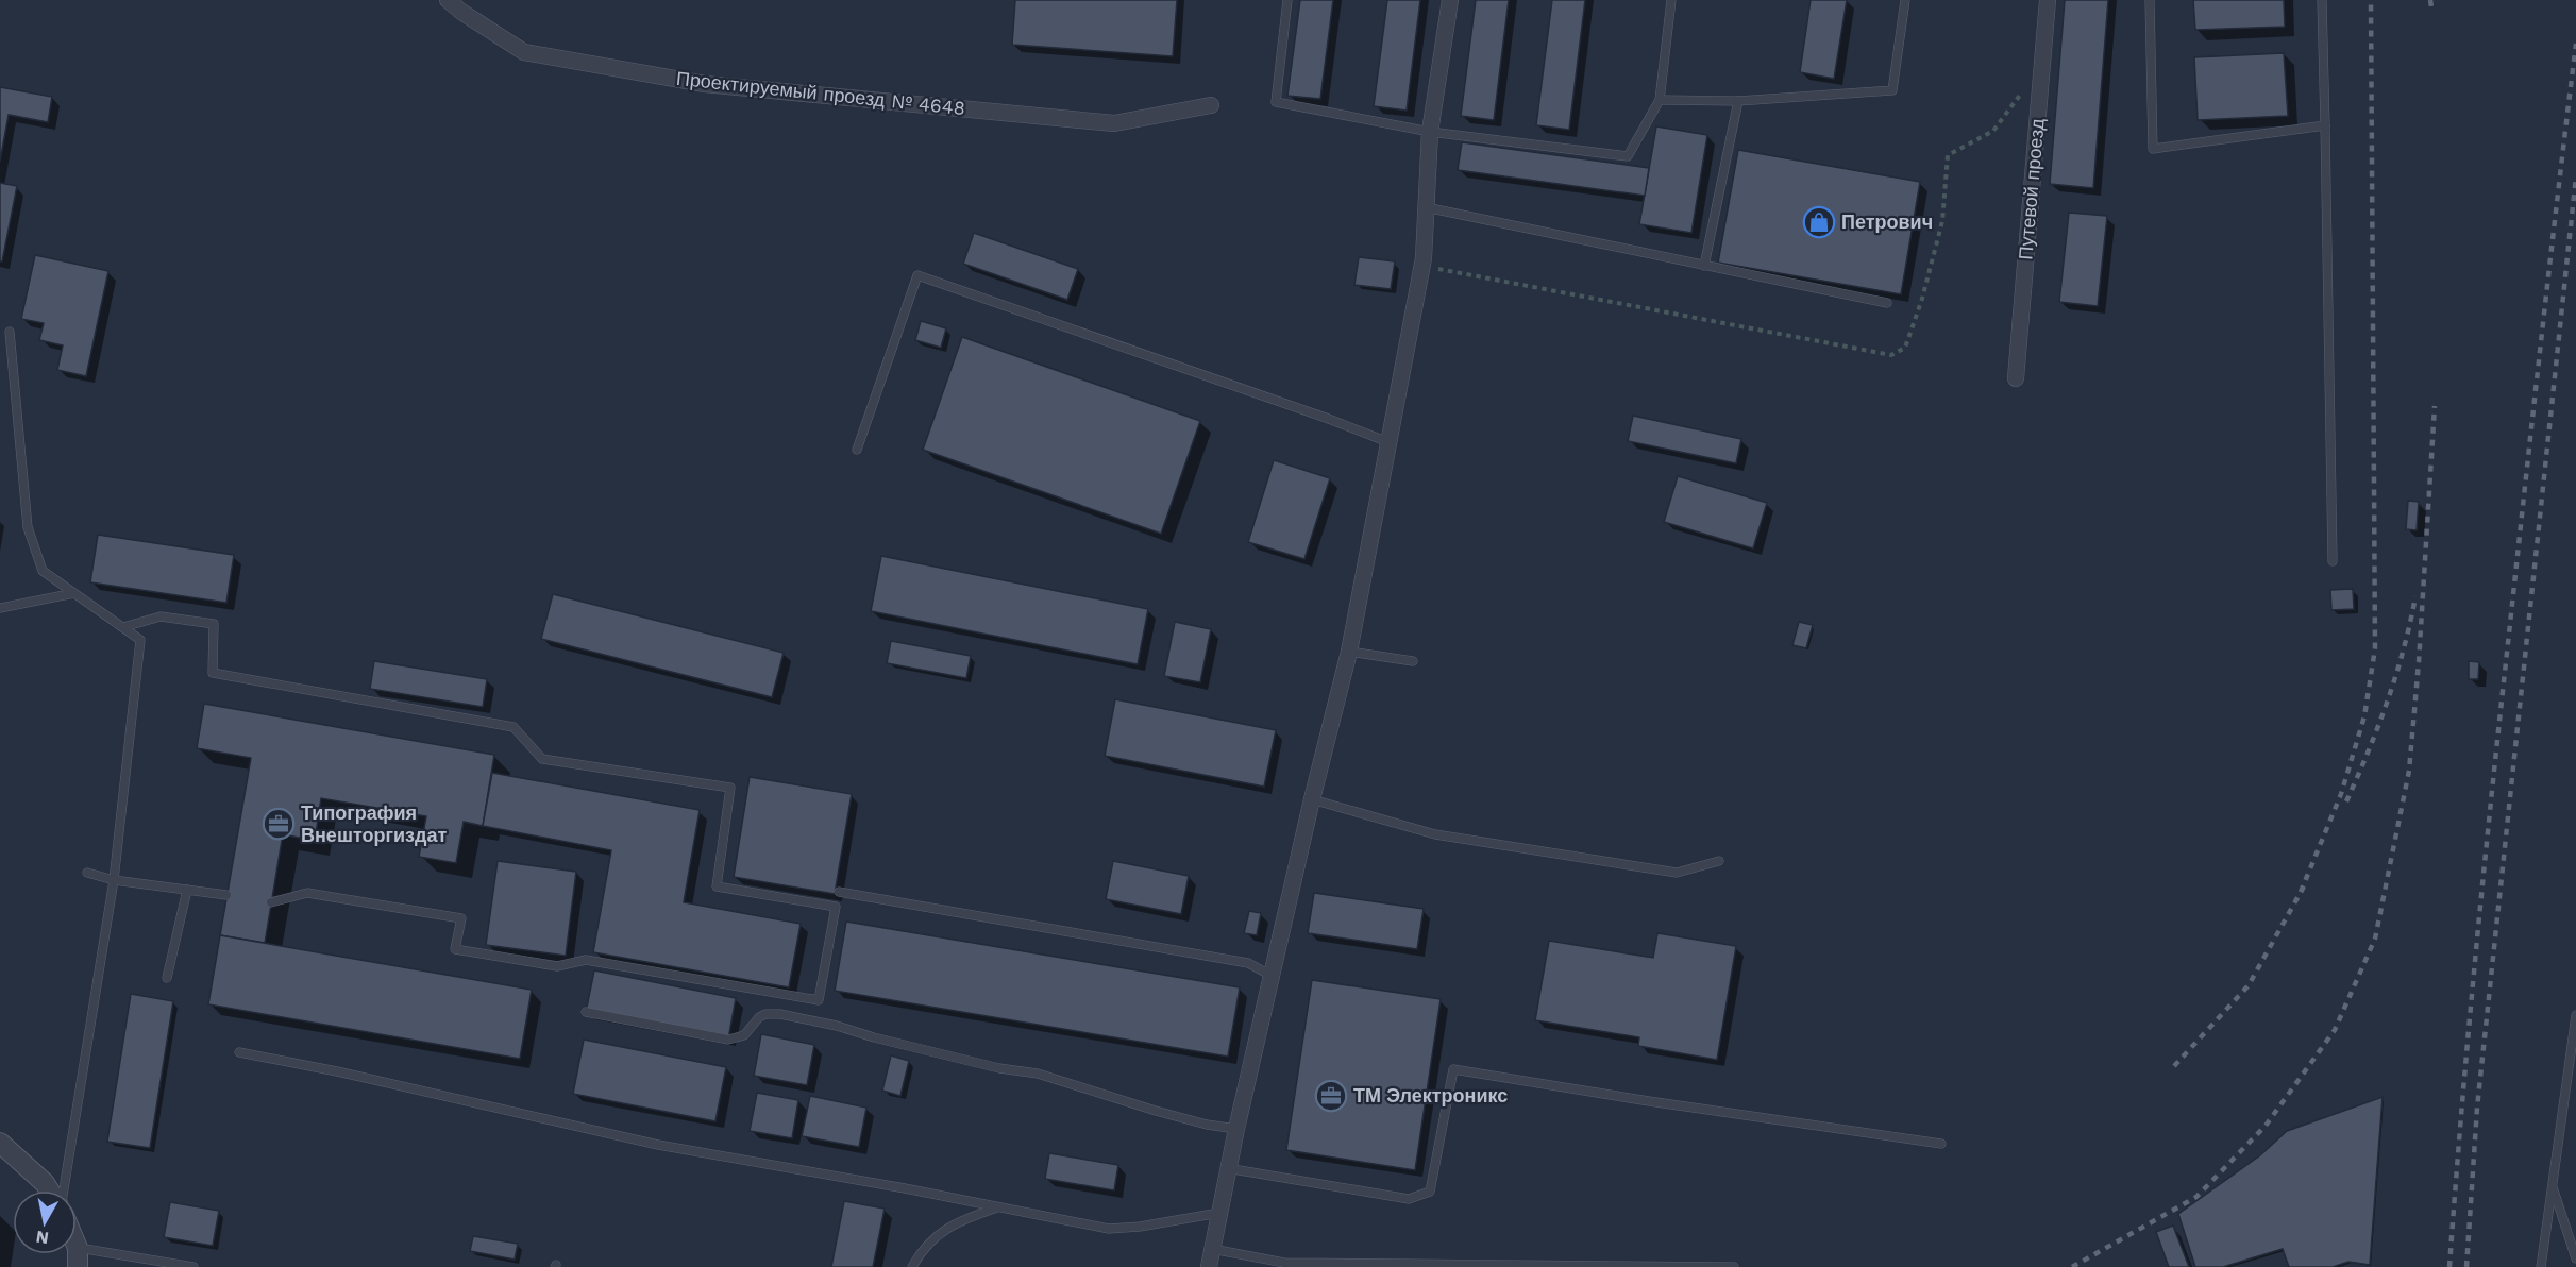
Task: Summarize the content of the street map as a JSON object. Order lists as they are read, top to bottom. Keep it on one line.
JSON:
{"streets":{"street":["Проектируемый проезд № 4648","Путевой проезд"]},"places":{"shop":["Петрович"],"office":["Типография Внешторгиздат","ТМ Электроникс"]},"north":"bottom"}
